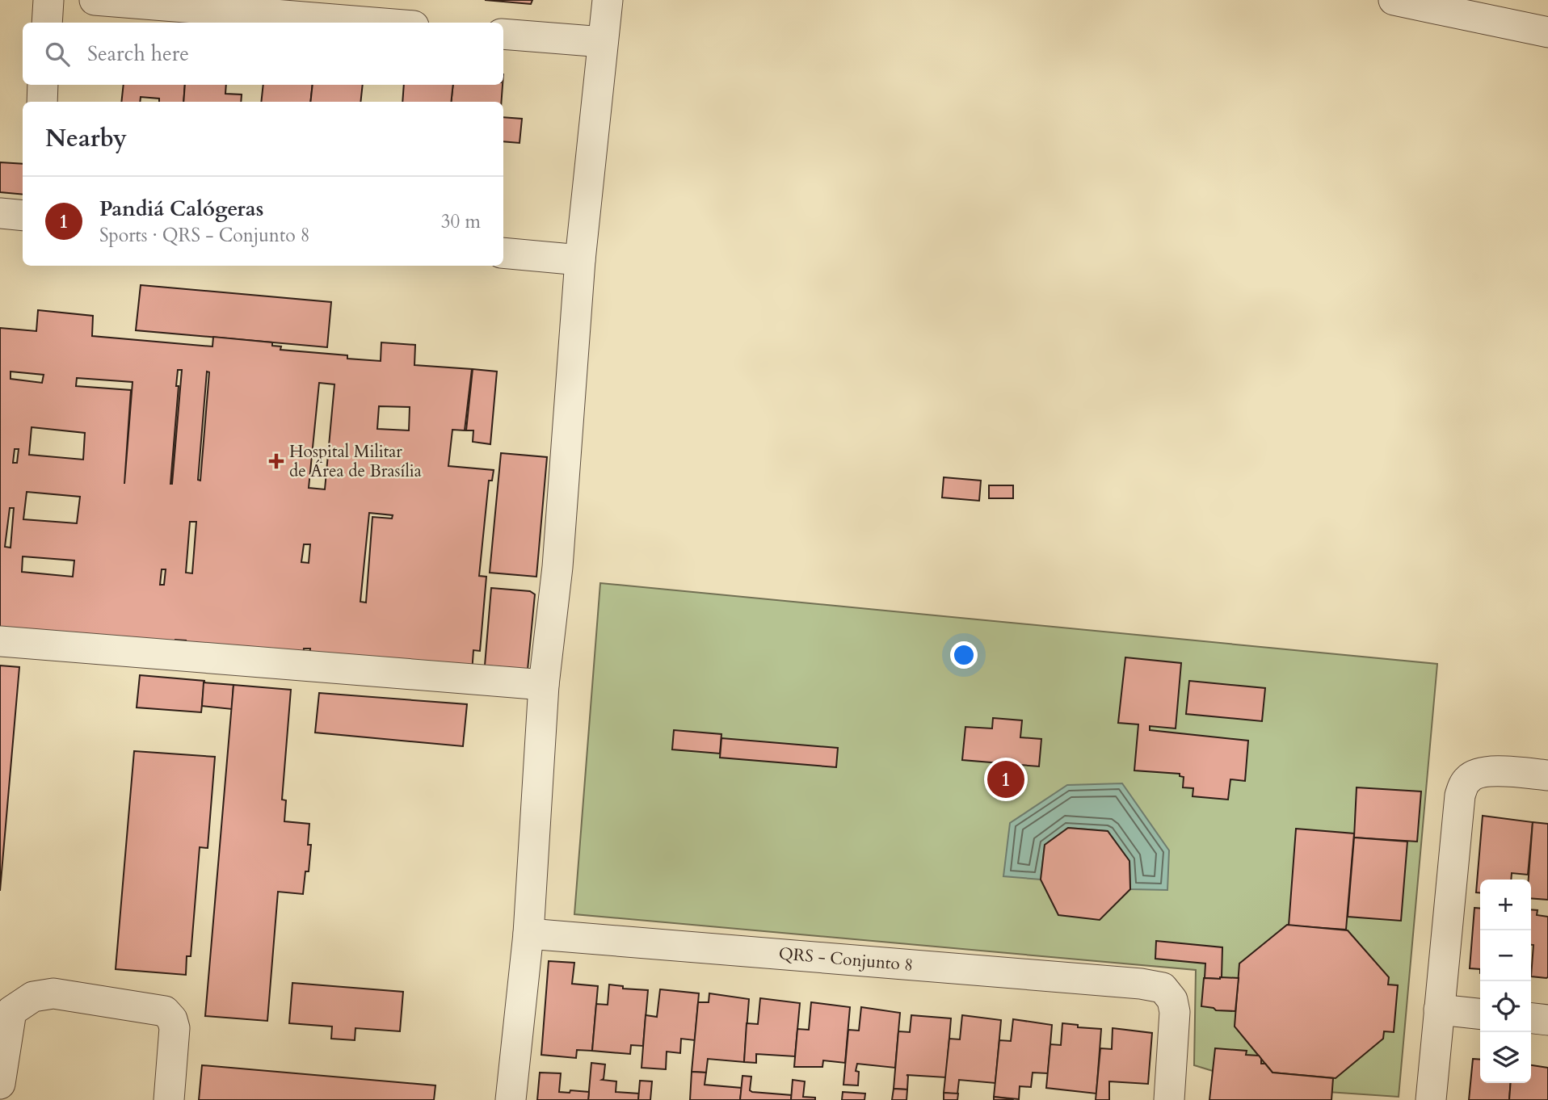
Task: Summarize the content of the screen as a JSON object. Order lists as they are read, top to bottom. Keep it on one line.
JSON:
{"streets":{"street":["QRS - Conjunto 8"]},"places":{"health":["Hospital Militar de Área de Brasília"]},"page":{"search":"Search here","heading":"Nearby","list":[{"mark":"1","name":"Pandiá Calógeras","note":"Sports · QRS - Conjunto 8","value":"30 m"}],"pins":"1","map_buttons":["+","−"]}}
